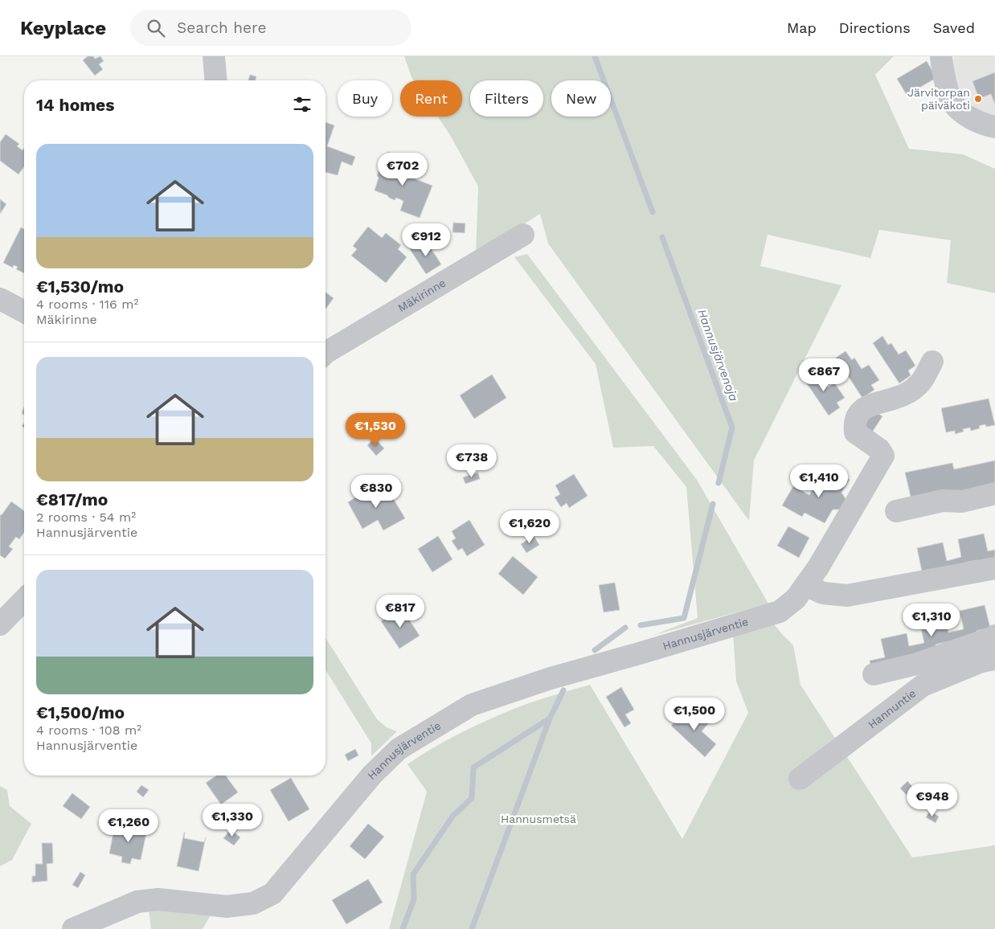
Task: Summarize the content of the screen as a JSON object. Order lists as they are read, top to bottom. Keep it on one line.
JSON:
{"streets":{"street":["Mäkirinne","Hannusjärventie","Hannuntie"]},"water":["Hannusjärvenoja"],"parks":["Hannusmetsä"],"places":["Järvitorpan päiväkoti"],"page":{"header":"Keyplace","search":"Search here","nav":["Map","Directions","Saved"],"chip":["Buy","Rent","Filters","New"],"heading":"14 homes","list":[{"name":"€1,530/mo","note":"4 rooms · 116 m² · Mäkirinne"},{"name":"€817/mo","note":"2 rooms · 54 m² · Hannusjärventie"},{"name":"€1,500/mo","note":"4 rooms · 108 m² · Hannusjärventie"}],"price":["€702","€912","€867","€1,530","€738","€1,410","€830","€1,620","€817","€1,310","€1,500","€948","€1,330","€1,260"]}}
